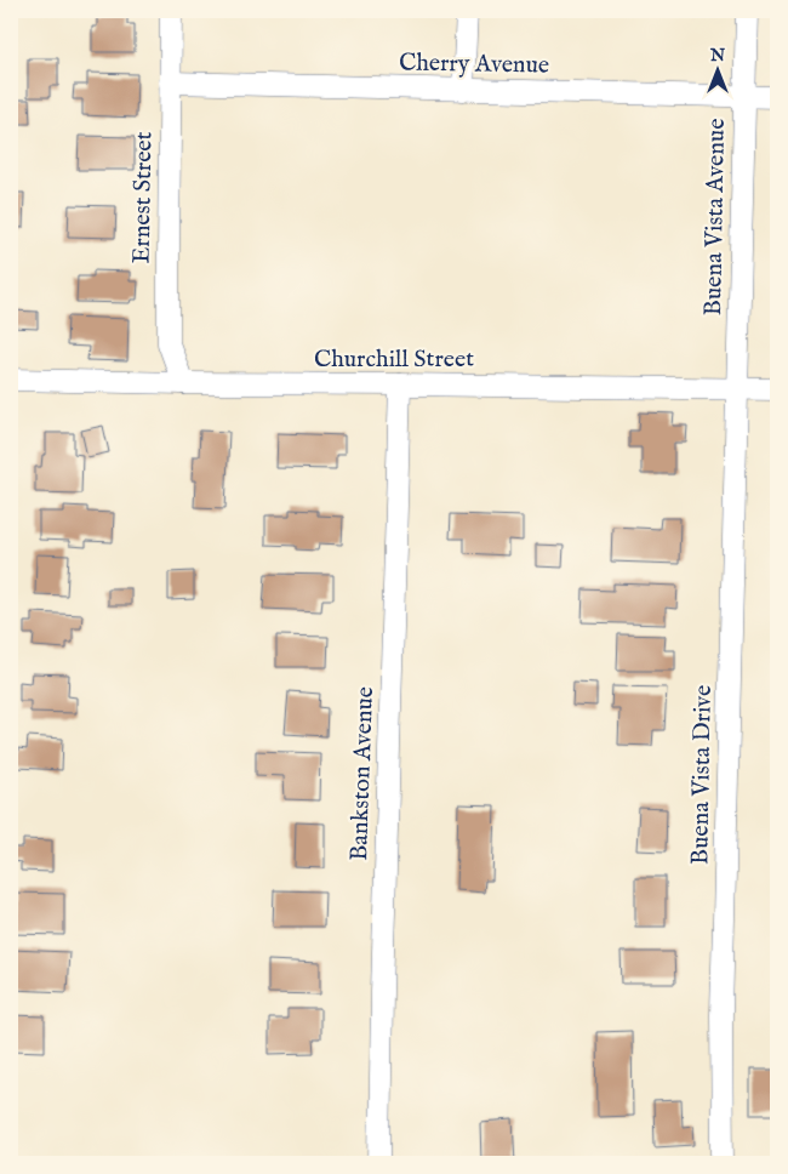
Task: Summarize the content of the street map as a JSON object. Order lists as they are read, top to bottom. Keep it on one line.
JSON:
{"streets":{"street":["Cherry Avenue","Ernest Street","Buena Vista Avenue","Churchill Street","Bankston Avenue","Buena Vista Drive"]},"crossings":[["Cherry Avenue","Ernest Street"],["Cherry Avenue","Buena Vista Avenue"],["Ernest Street","Churchill Street"],["Buena Vista Avenue","Churchill Street"],["Buena Vista Avenue","Buena Vista Drive"],["Churchill Street","Bankston Avenue"],["Churchill Street","Buena Vista Drive"]],"north":"top"}
